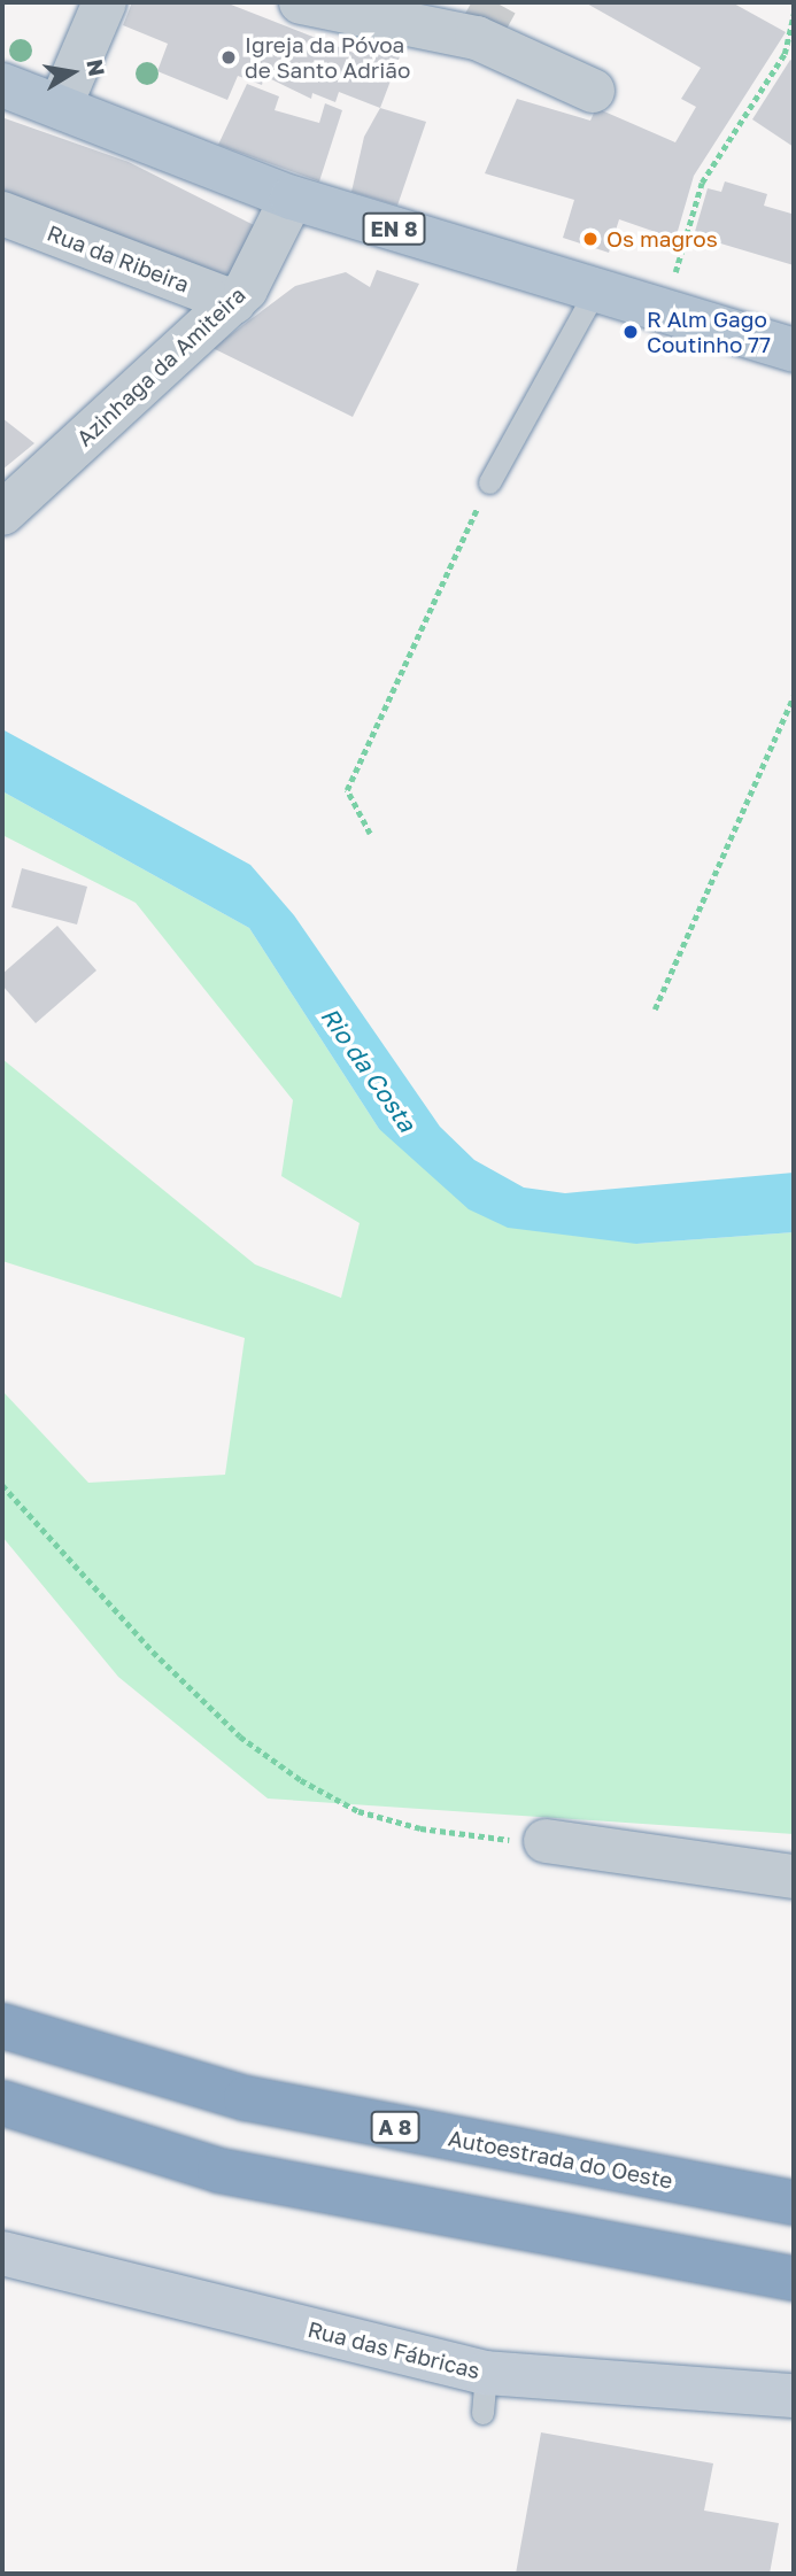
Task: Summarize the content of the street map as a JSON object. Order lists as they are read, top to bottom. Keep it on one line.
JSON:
{"streets":{"highway":["A 8","Autoestrada do Oeste"],"main road":["EN 8"],"street":["Rua da Ribeira","Azinhaga da Amiteira","Rua das Fábricas"]},"crossings":[["EN 8","Azinhaga da Amiteira"],["Rua da Ribeira","Azinhaga da Amiteira"]],"water":["Rio da Costa"],"places":["Igreja da Póvoa de Santo Adrião","Os magros","R Alm Gago Coutinho 77"],"north":"right"}
